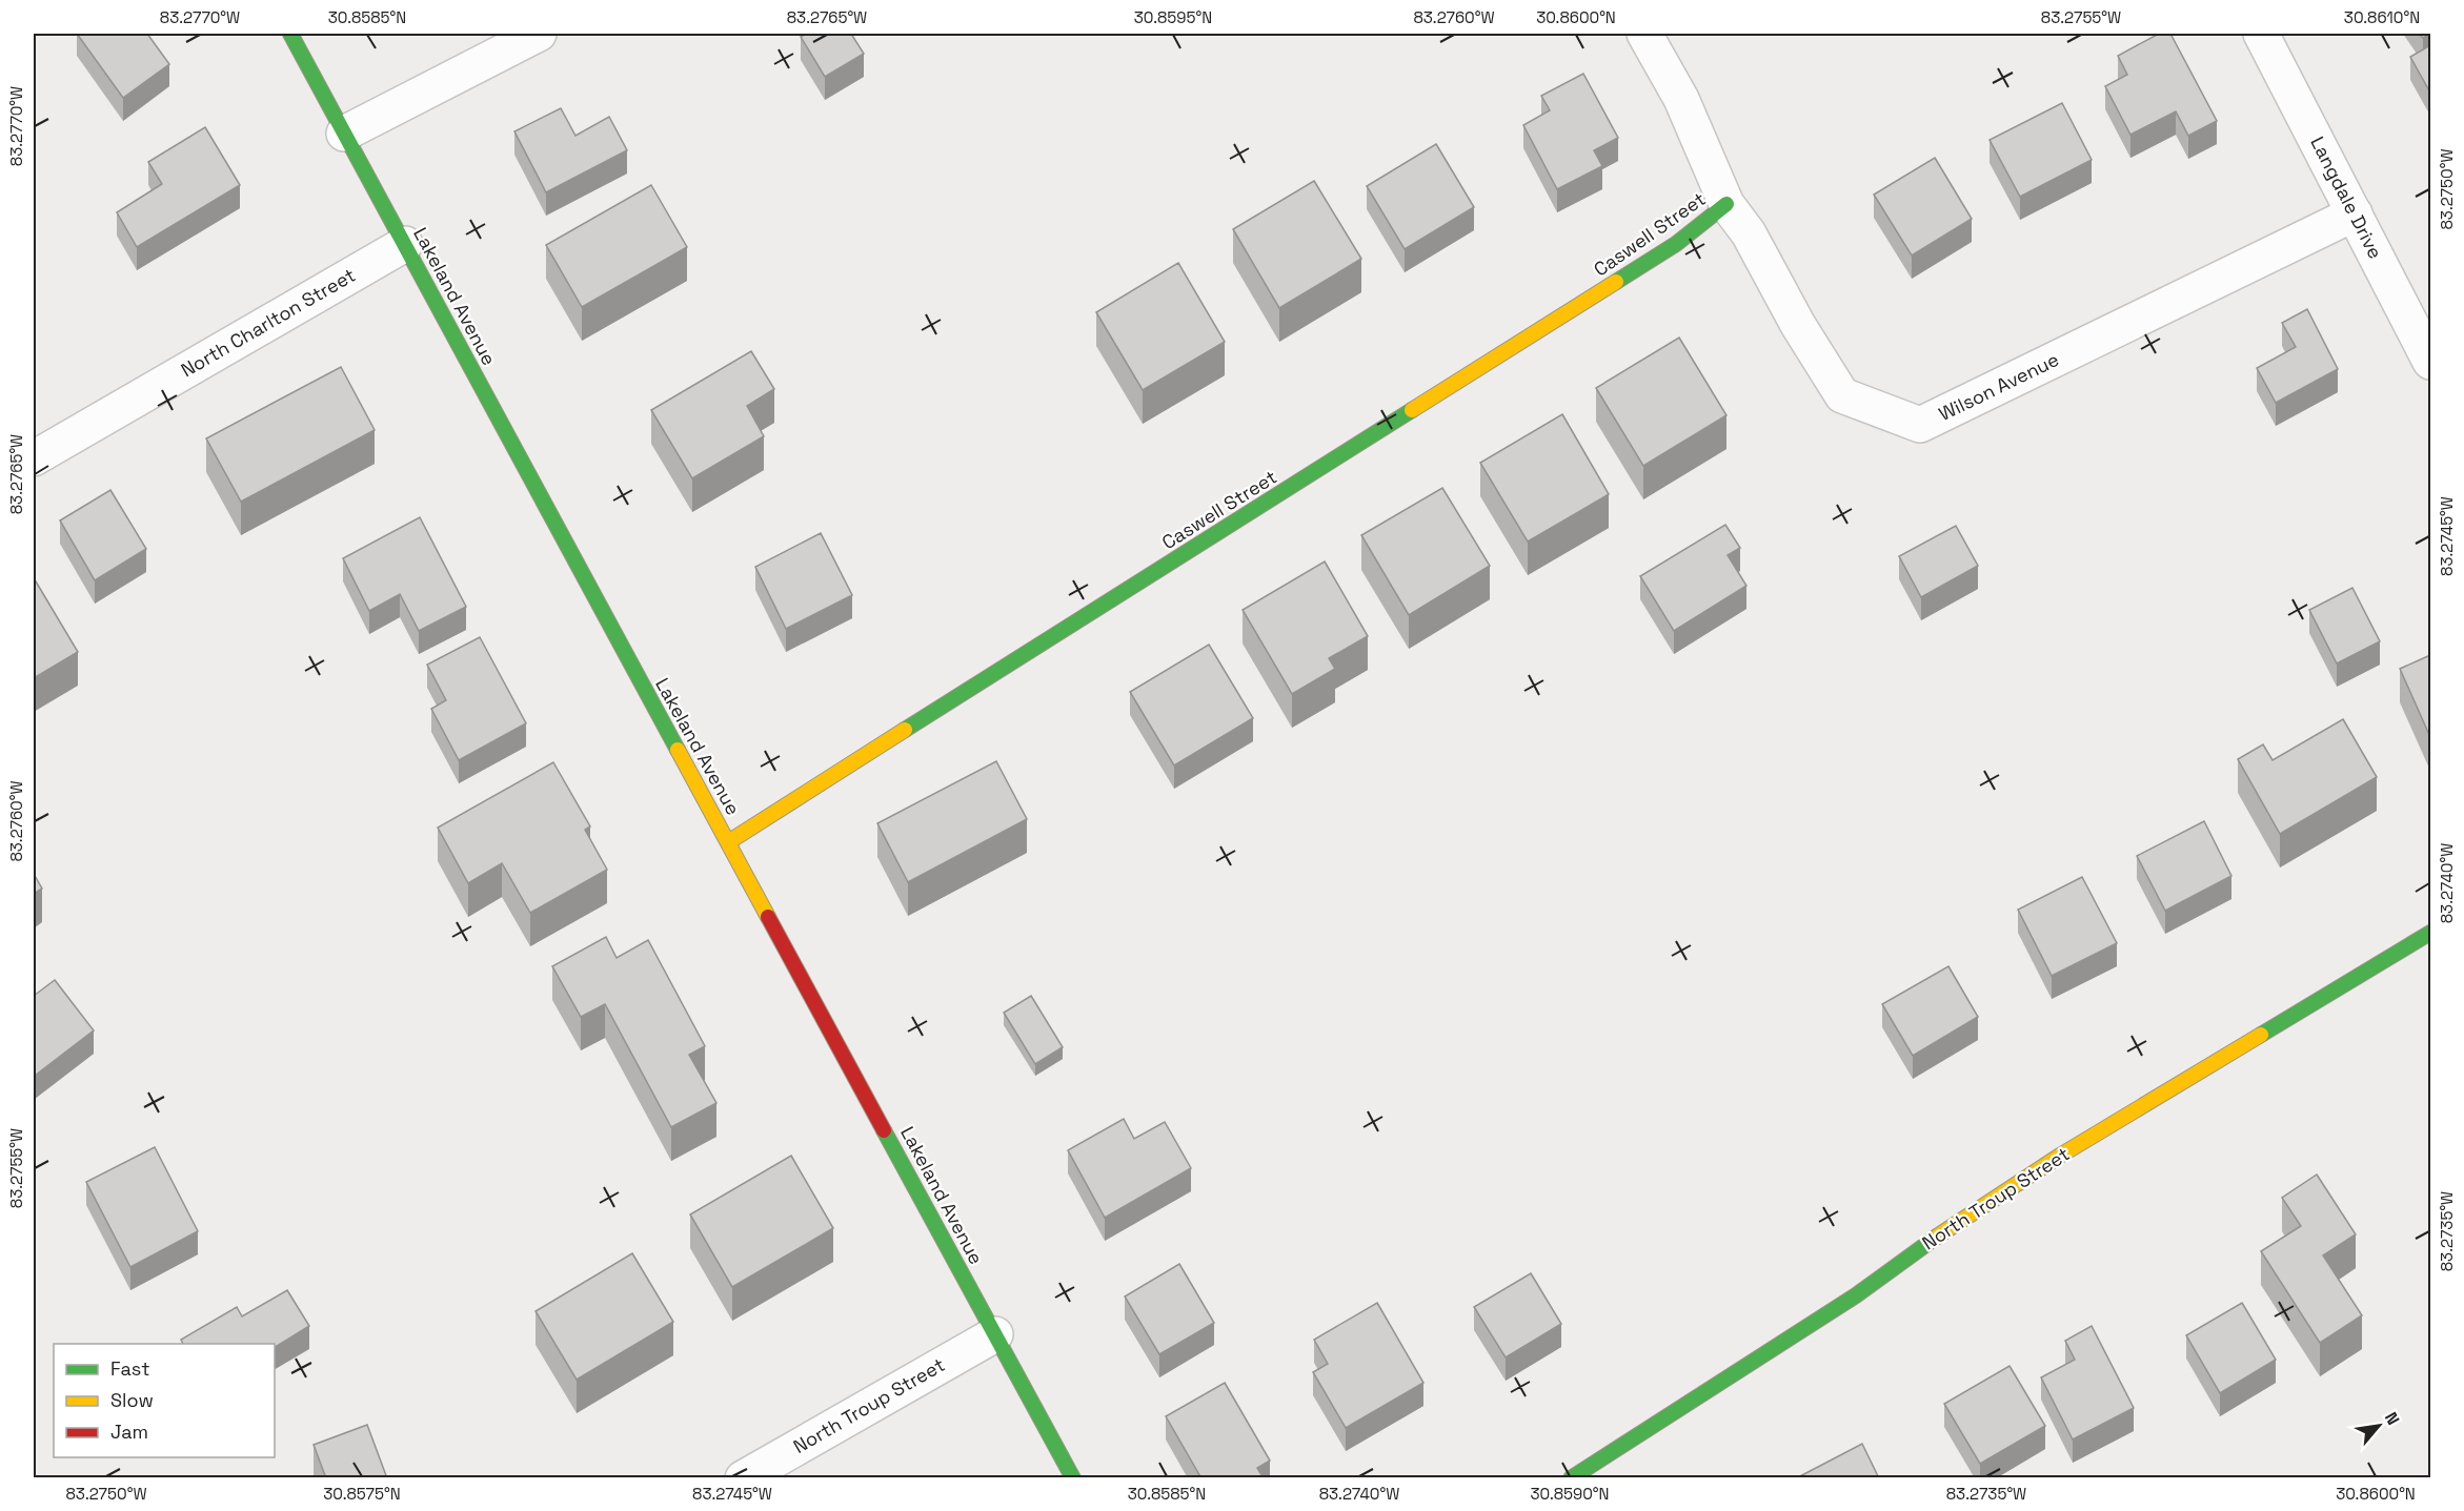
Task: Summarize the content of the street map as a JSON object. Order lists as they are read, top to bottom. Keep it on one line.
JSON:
{"streets":{"street":["Langdale Drive","Caswell Street","Lakeland Avenue","North Charlton Street","Wilson Avenue","North Troup Street"]},"crossings":[["Langdale Drive","Wilson Avenue"],["Caswell Street","Lakeland Avenue"],["Caswell Street","Wilson Avenue"],["Lakeland Avenue","North Charlton Street"],["Lakeland Avenue","North Troup Street"]],"legend":["Fast","Slow","Jam"],"north":"top right","coordinates":["83.2770°W","30.8585°N","83.2765°W","30.8595°N","83.2760°W","30.8600°N","83.2755°W","30.8610°N","83.2750°W","83.2745°W","83.2740°W","83.2735°W","30.8575°N","30.8590°N"]}
